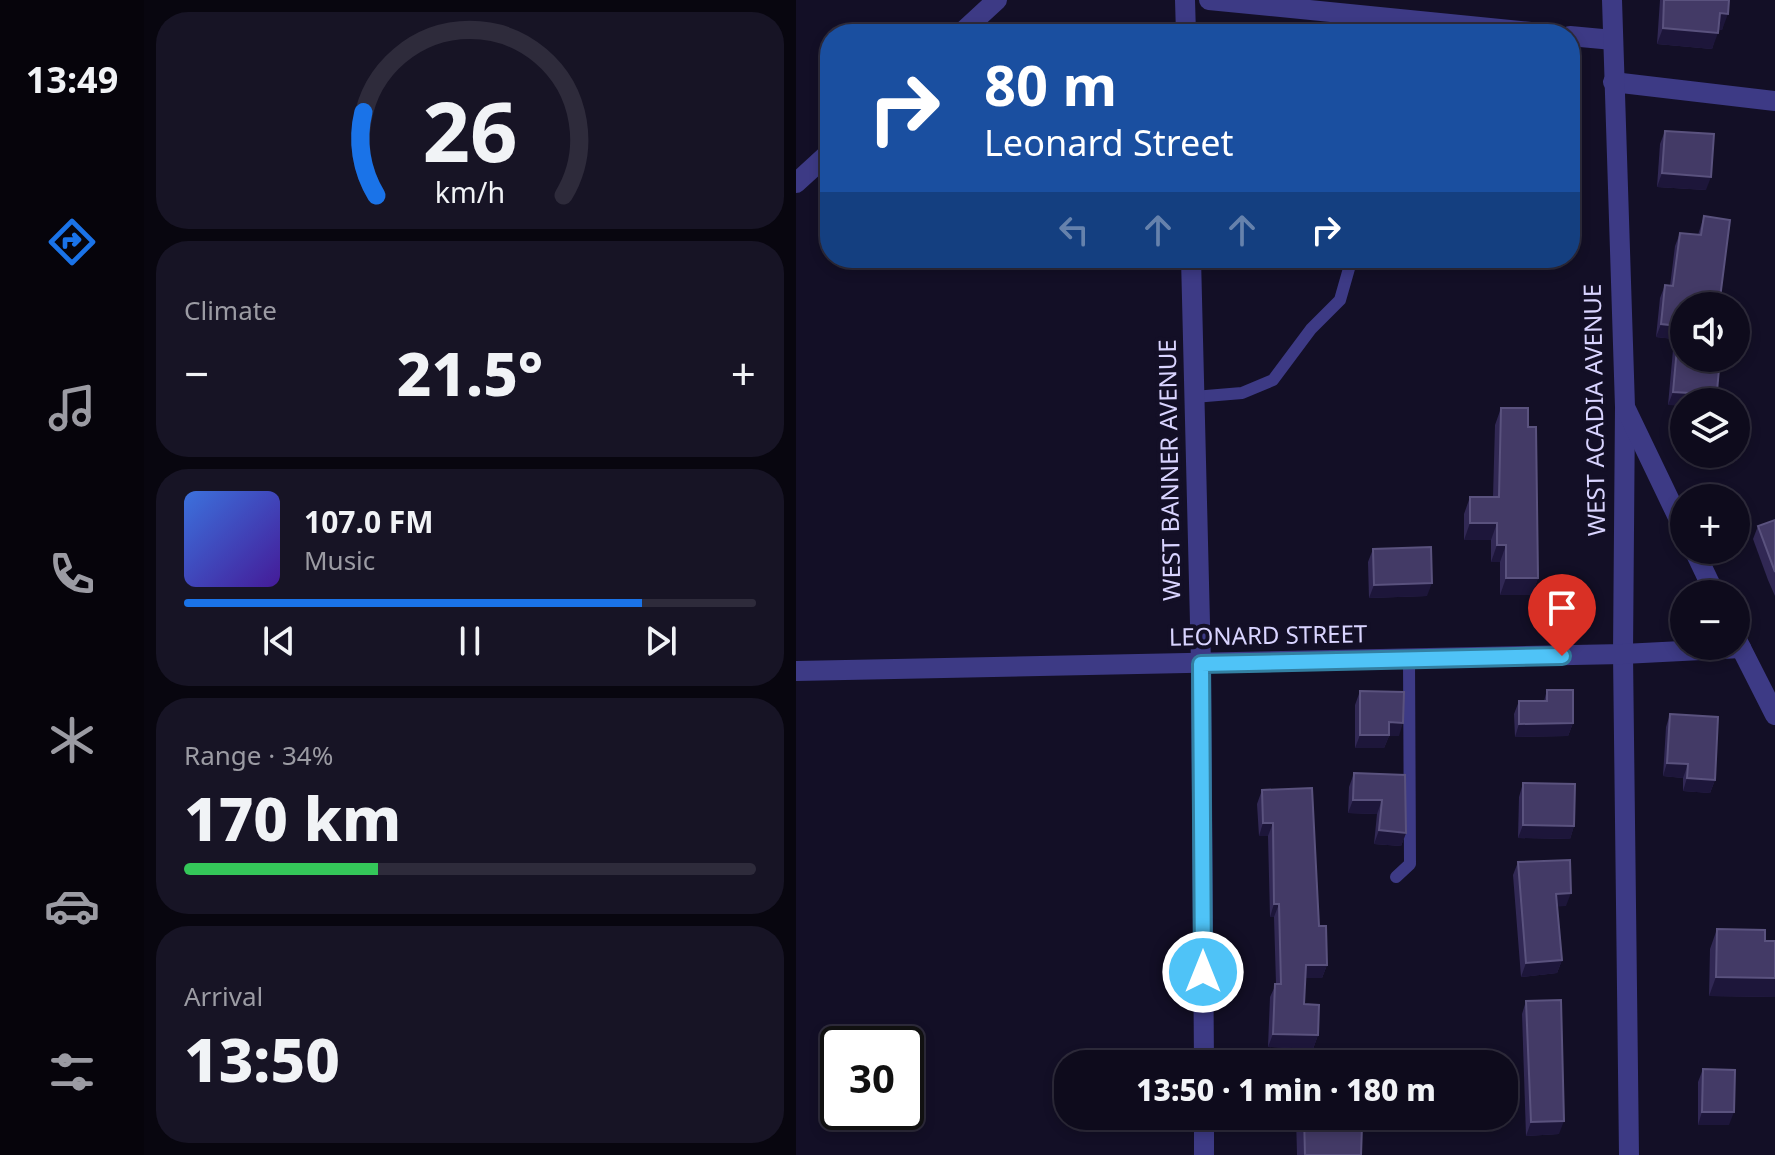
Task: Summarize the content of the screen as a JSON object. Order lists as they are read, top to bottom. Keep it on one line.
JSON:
{"streets":{"street":["WEST ACADIA AVENUE","WEST BANNER AVENUE","LEONARD STREET"]},"crossings":[["WEST ACADIA AVENUE","LEONARD STREET"],["WEST BANNER AVENUE","LEONARD STREET"]],"page":{"tabs":"13:49","turn":["80 m","Leonard Street"],"tile":["Climate",["Range · 34%","170 km"],["Arrival","13:50"]],"map_buttons":["+","−"],"heat":["−","21.5°","+"],"song":["107.0 FM","Music"],"limit":"30","trip":"13:50 · 1 min · 180 m","gauge":["26","km/h"]}}
